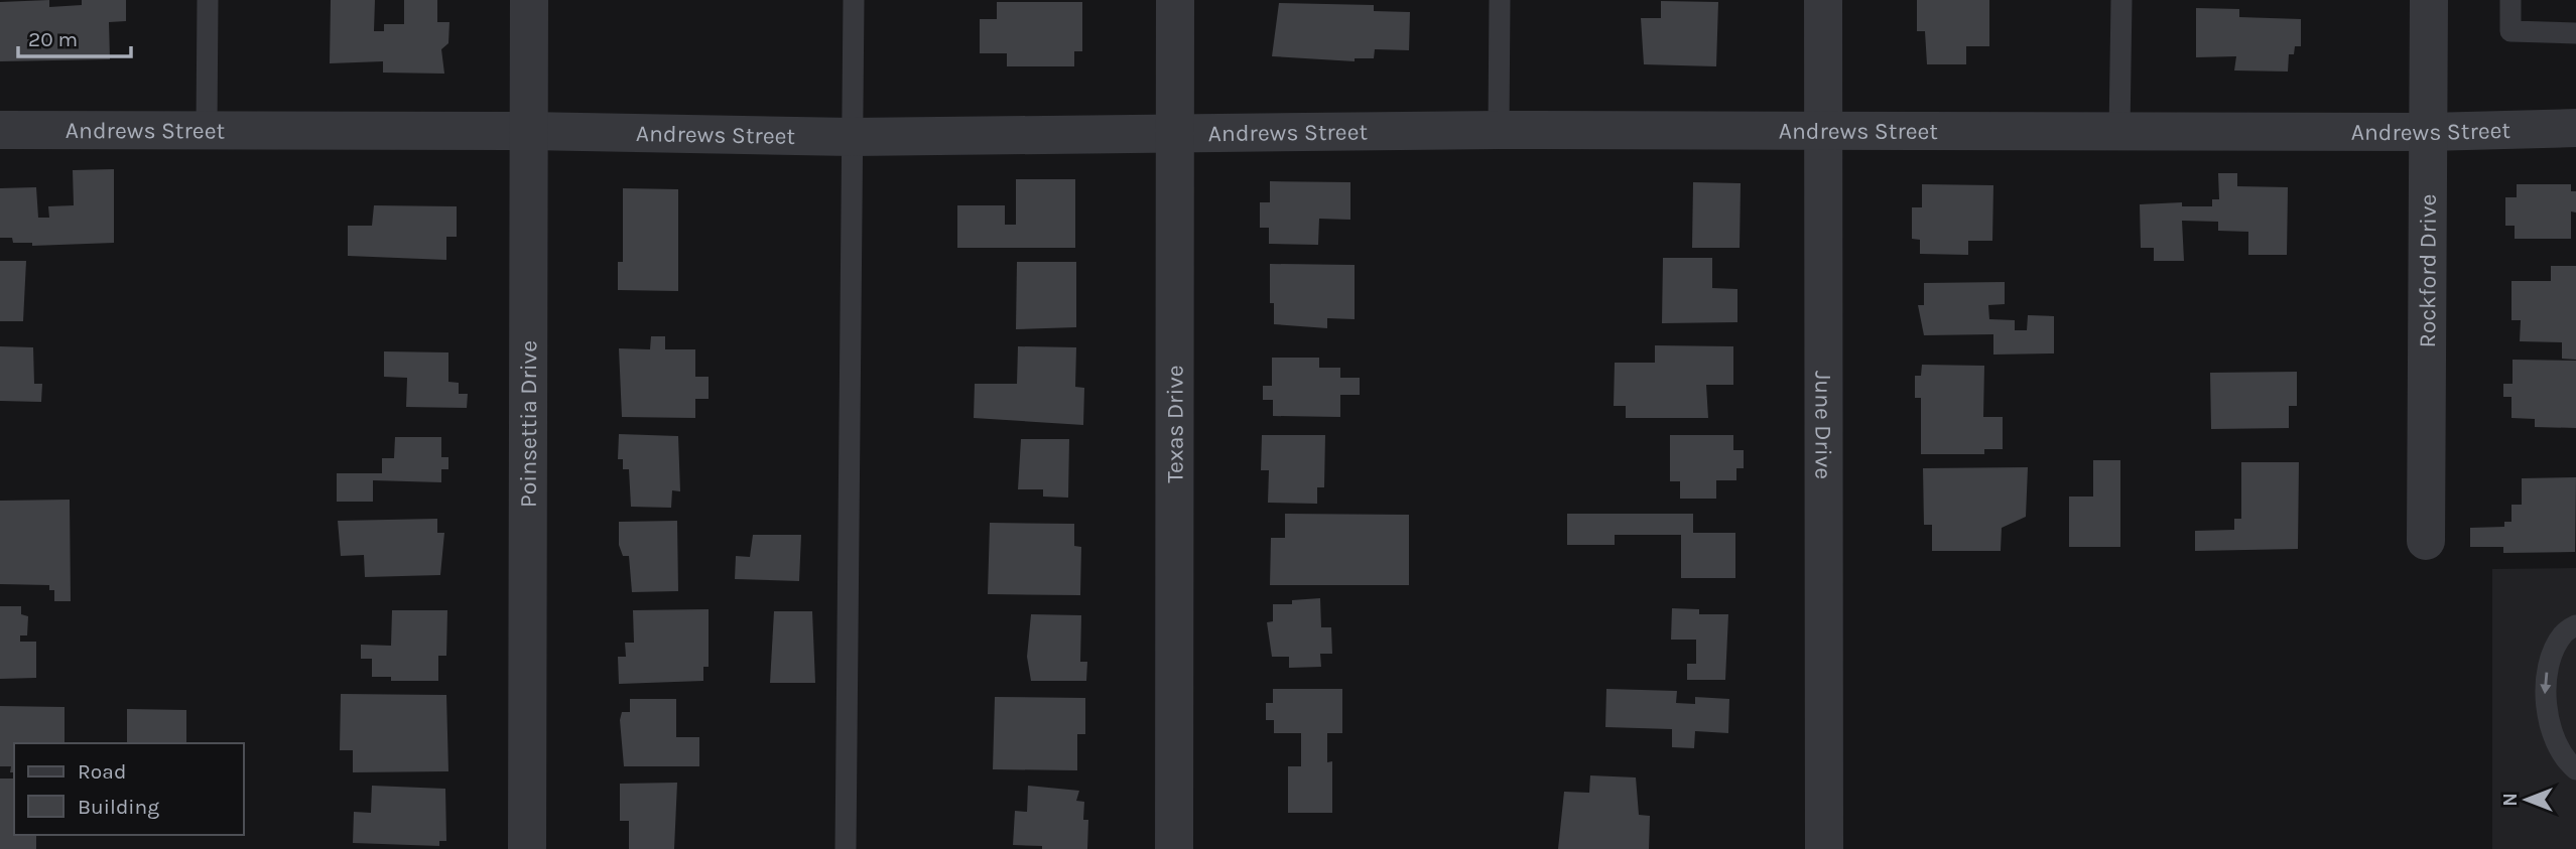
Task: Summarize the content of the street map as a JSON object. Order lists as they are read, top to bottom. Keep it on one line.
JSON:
{"streets":{"street":["Andrews Street","Rockford Drive","Poinsettia Drive","Texas Drive","June Drive"]},"crossings":[["Andrews Street","Rockford Drive"],["Andrews Street","Poinsettia Drive"],["Andrews Street","Texas Drive"],["Andrews Street","June Drive"]],"legend":["Road","Building"],"scale_bar":"20 m","north":"left"}
